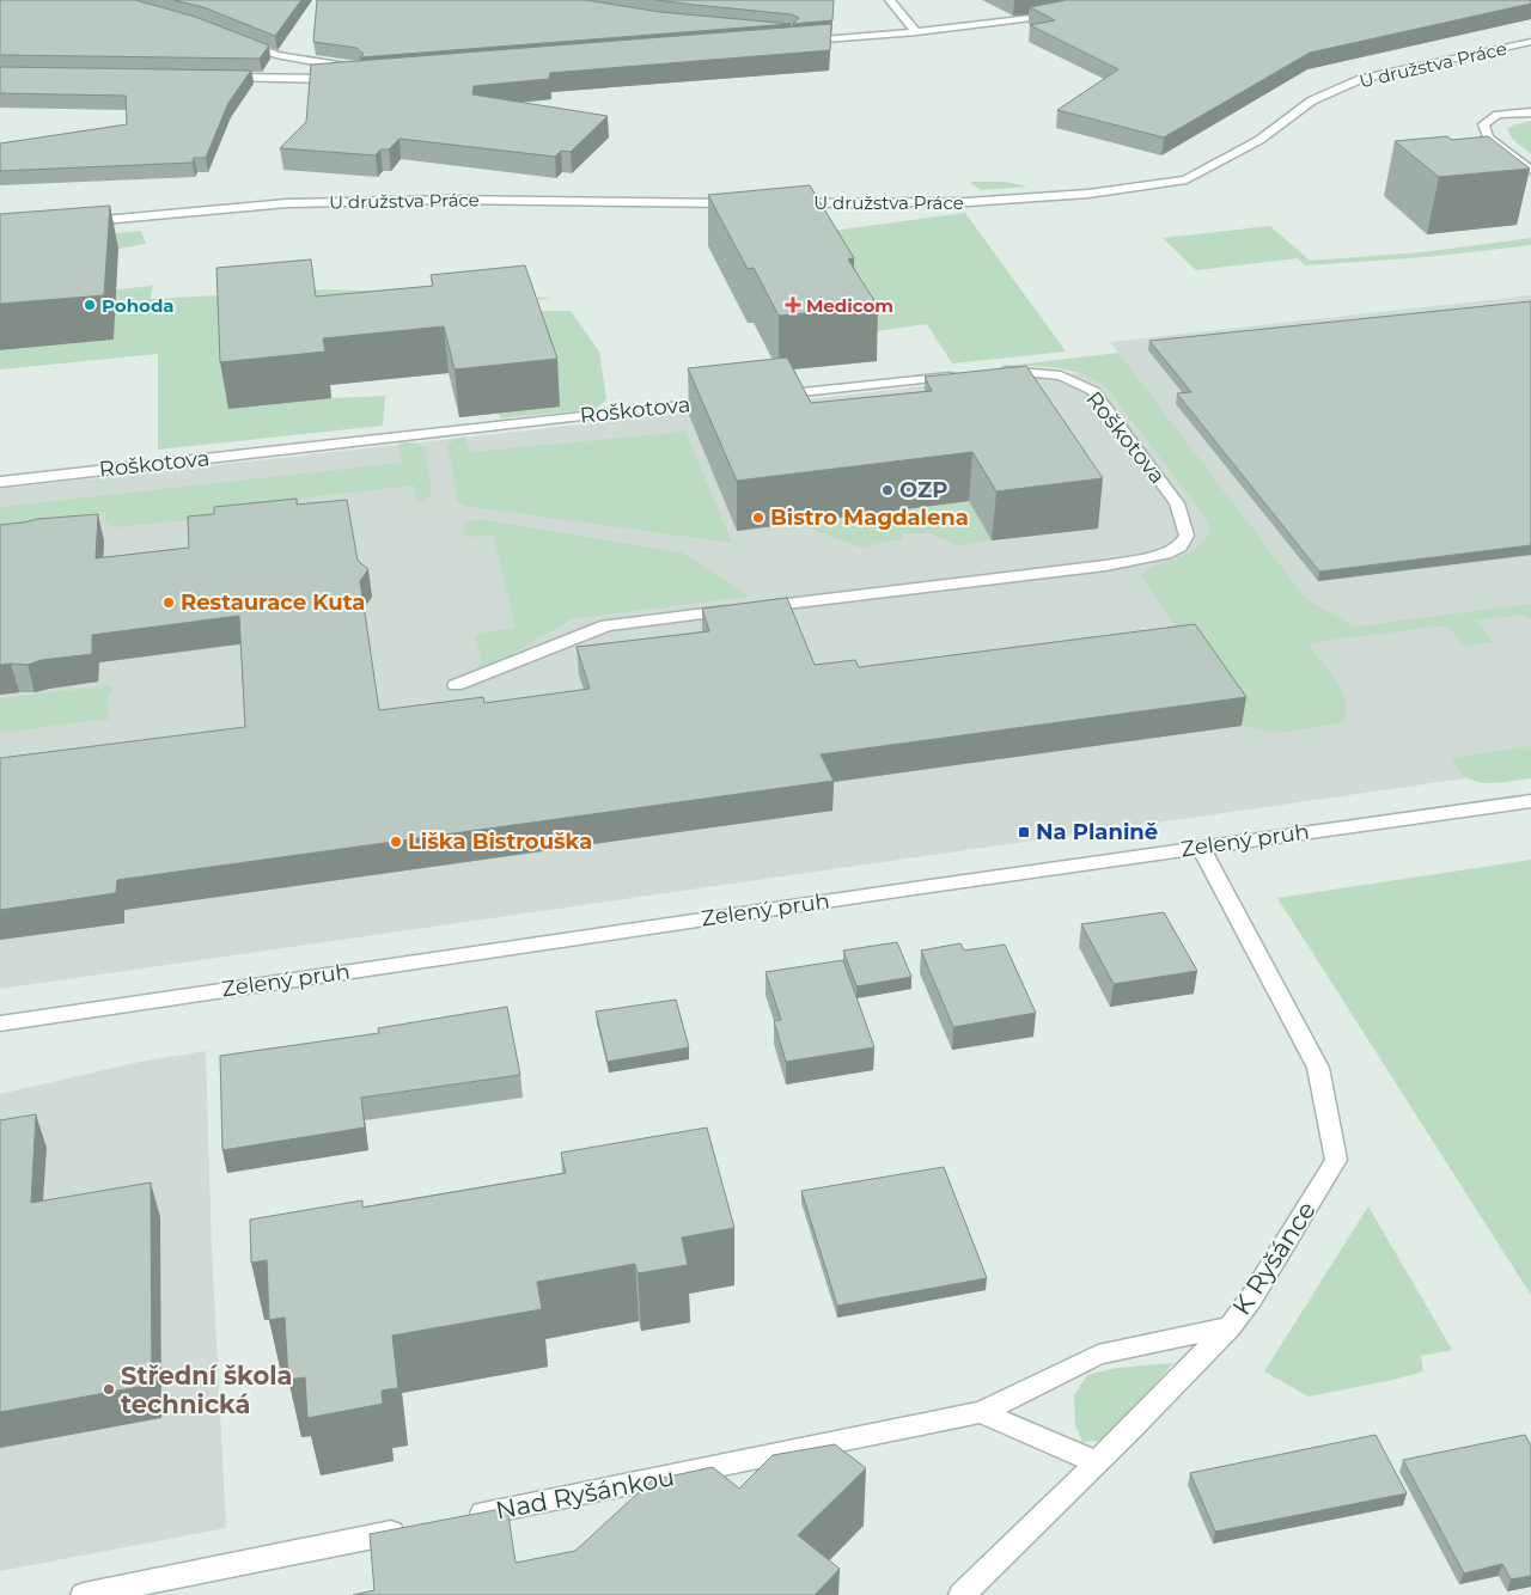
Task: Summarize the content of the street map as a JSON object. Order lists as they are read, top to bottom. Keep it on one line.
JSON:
{"streets":{"street":["U družstva Práce","Roškotova","Zelený pruh","K Ryšánce","Nad Ryšánkou"]},"crossings":[["Zelený pruh","K Ryšánce"],["K Ryšánce","Nad Ryšánkou"]],"places":{"other":["Pohoda","OZP","Bistro Magdalena","Restaurace Kuta","Liška Bistrouška","Střední škola technická"],"health":["Medicom"],"transit":["Na Planině"]}}
